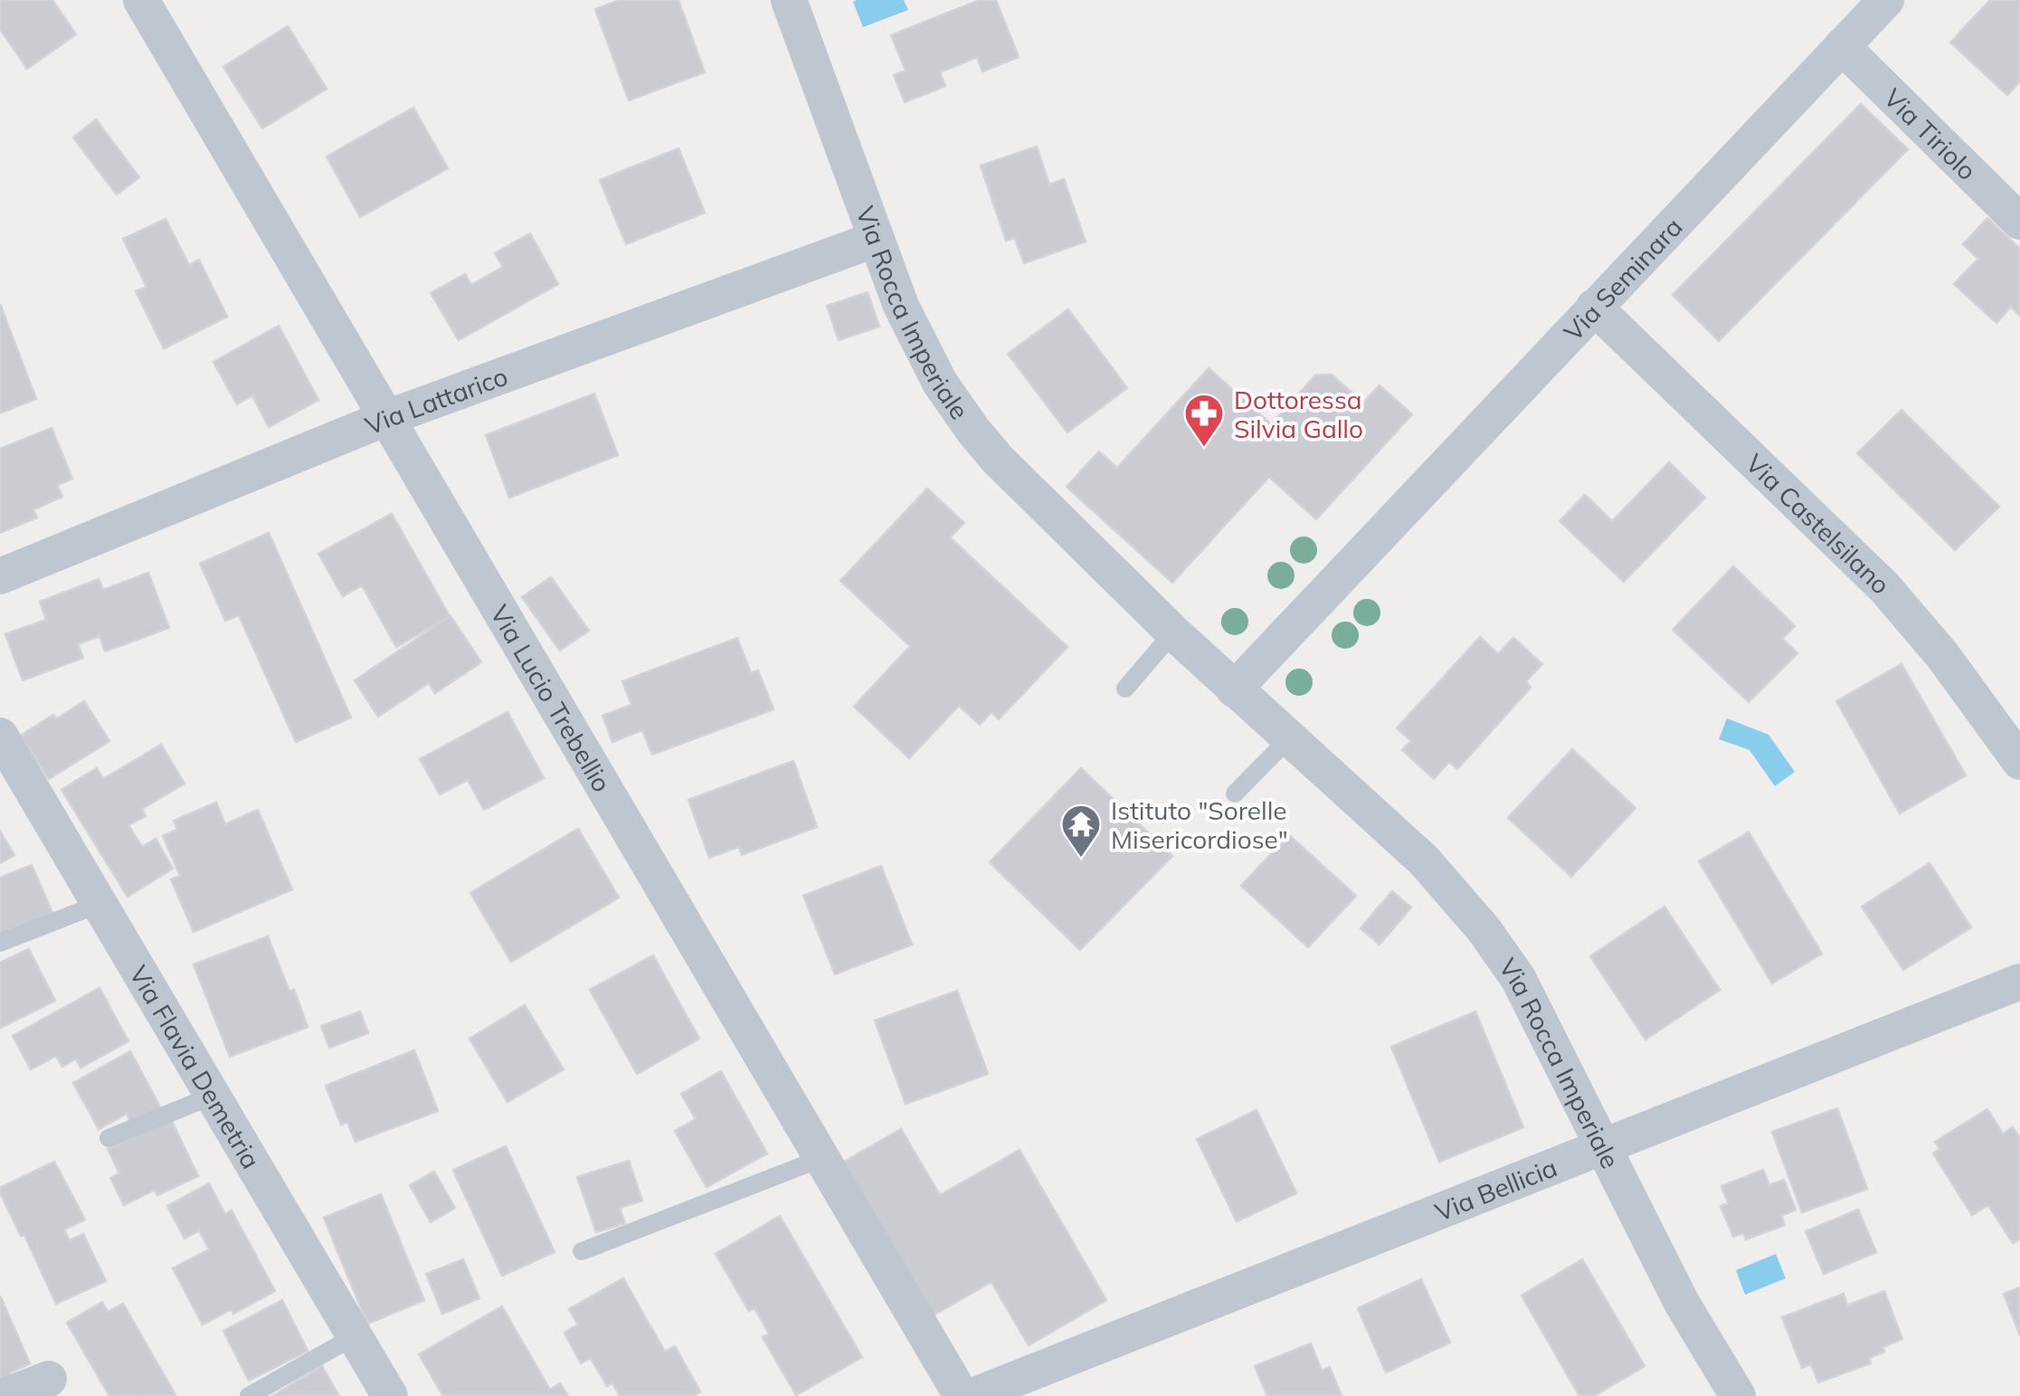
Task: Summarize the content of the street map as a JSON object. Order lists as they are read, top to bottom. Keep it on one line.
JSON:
{"streets":{"street":["Via Tiriolo","Via Seminara","Via Rocca Imperiale","Via Lattarico","Via Castelsilano","Via Lucio Trebellio","Via Flavia Demetria","Via Bellicia"]},"crossings":[["Via Tiriolo","Via Seminara"],["Via Seminara","Via Rocca Imperiale"],["Via Seminara","Via Castelsilano"],["Via Rocca Imperiale","Via Lattarico"],["Via Rocca Imperiale","Via Bellicia"],["Via Lattarico","Via Lucio Trebellio"]],"places":{"pharmacy":["Dottoressa Silvia Gallo"],"temple":["Istituto \"Sorelle Misericordiose\""]}}
